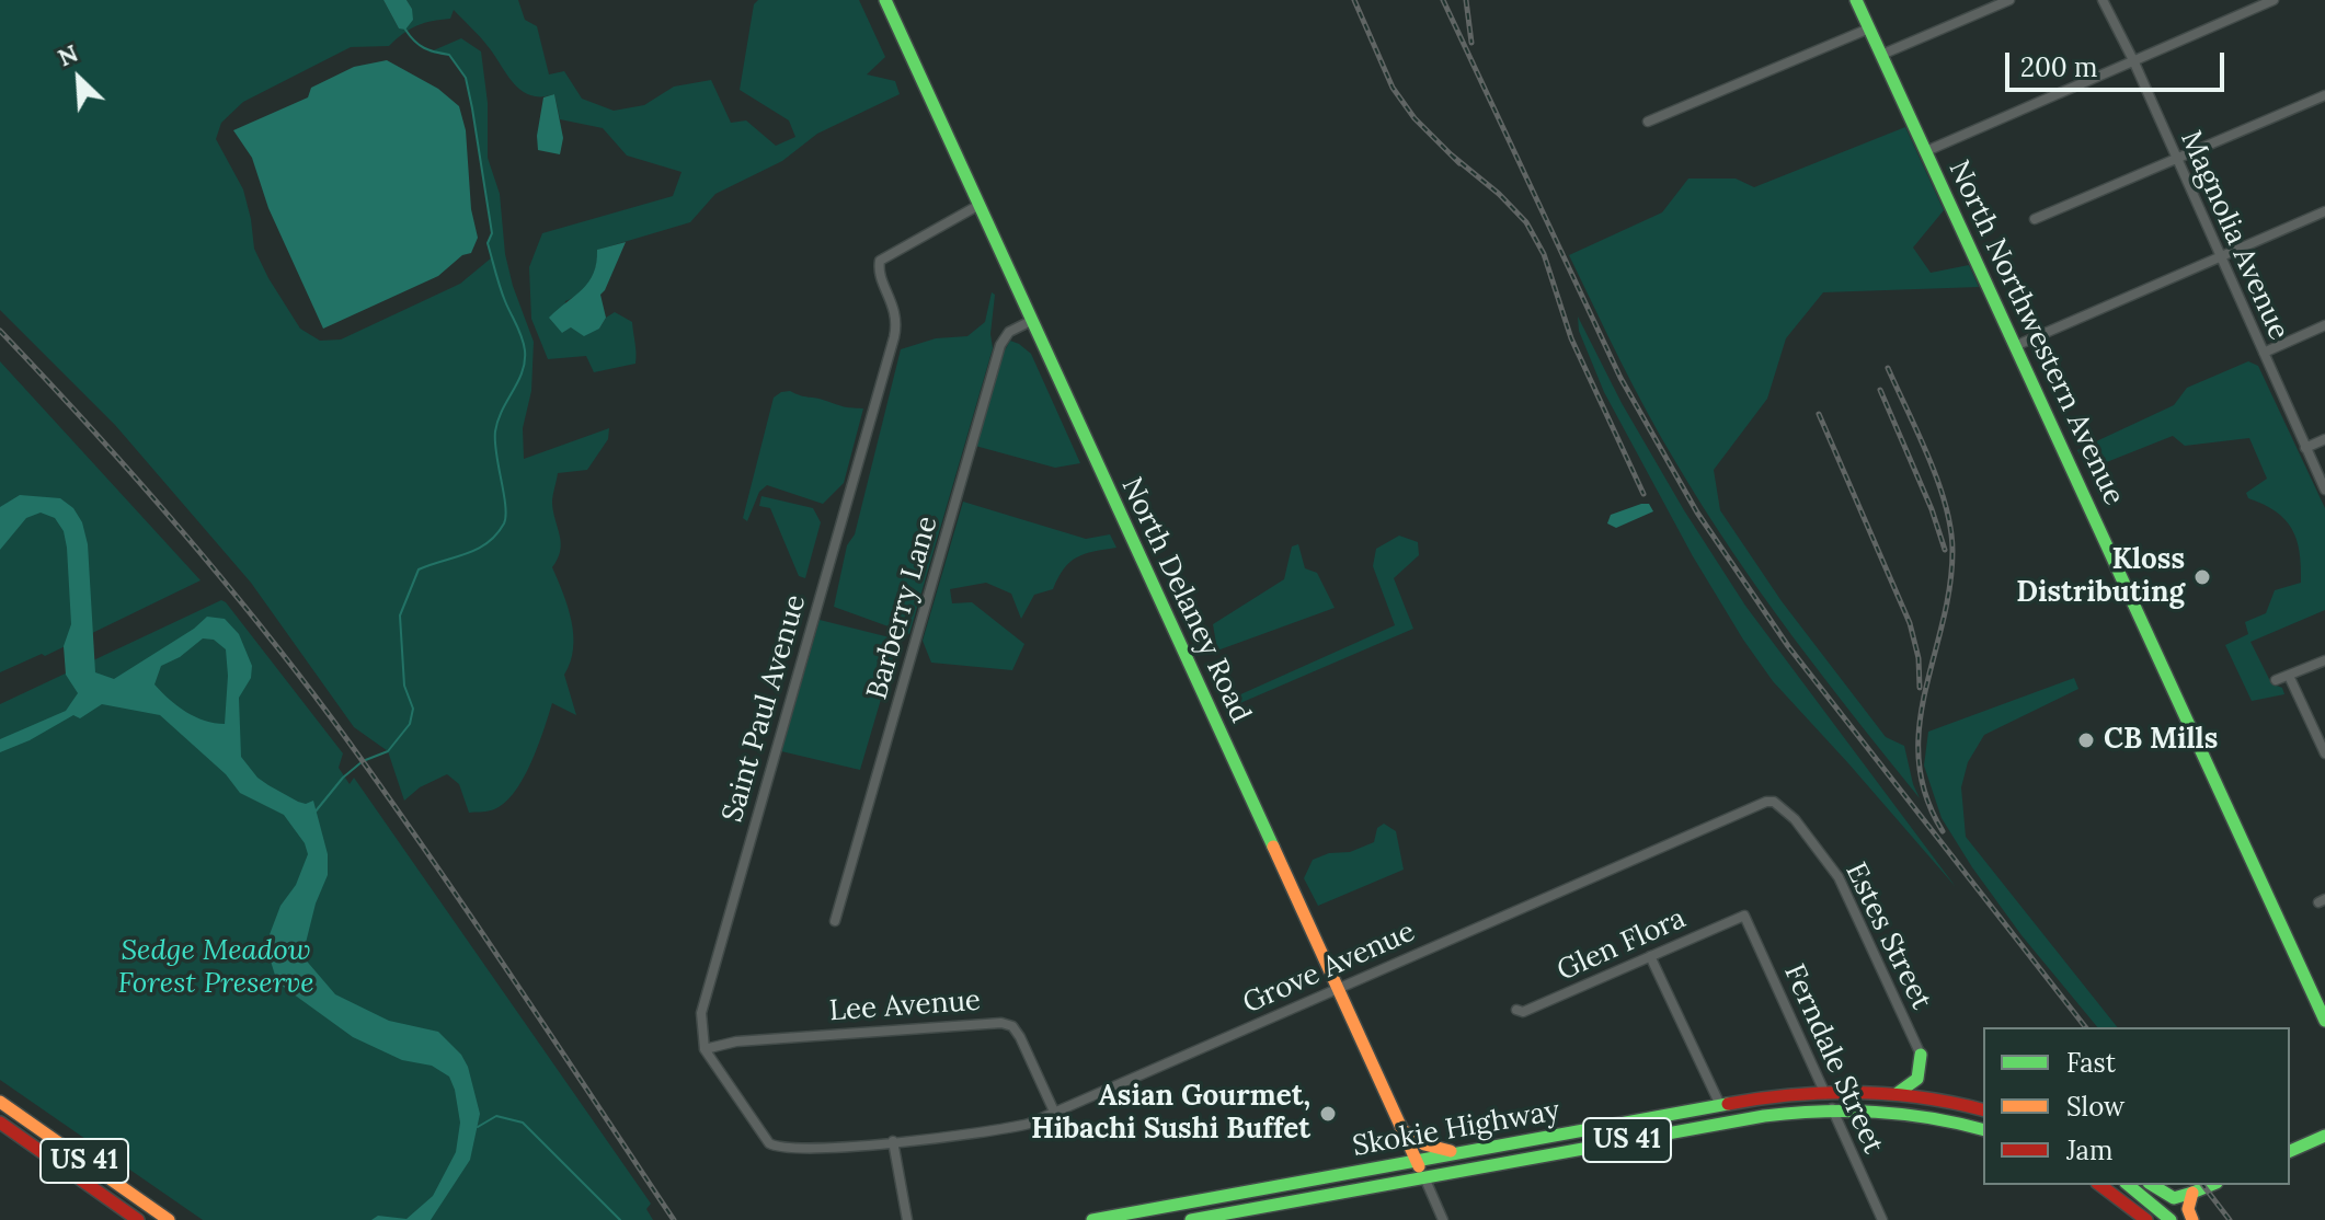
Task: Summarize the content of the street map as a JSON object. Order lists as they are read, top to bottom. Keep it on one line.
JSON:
{"streets":{"main road":["North Northwestern Avenue","North Delaney Road","Skokie Highway","US 41"],"street":["Magnolia Avenue","Barberry Lane","Saint Paul Avenue","Estes Street","Glen Flora","Grove Avenue","Lee Avenue","Ferndale Street"]},"crossings":[["North Delaney Road","Barberry Lane"],["North Delaney Road","Saint Paul Avenue"],["North Delaney Road","Grove Avenue"],["North Delaney Road","Skokie Highway"],["Saint Paul Avenue","Lee Avenue"],["Estes Street","Grove Avenue"],["Glen Flora","Ferndale Street"],["Grove Avenue","Lee Avenue"],["Ferndale Street","Skokie Highway"]],"parks":["Sedge Meadow Forest Preserve"],"places":["Kloss Distributing","CB Mills","Asian Gourmet, Hibachi Sushi Buffet"],"legend":["Fast","Slow","Jam"],"scale_bar":"200 m","north":"top left"}
